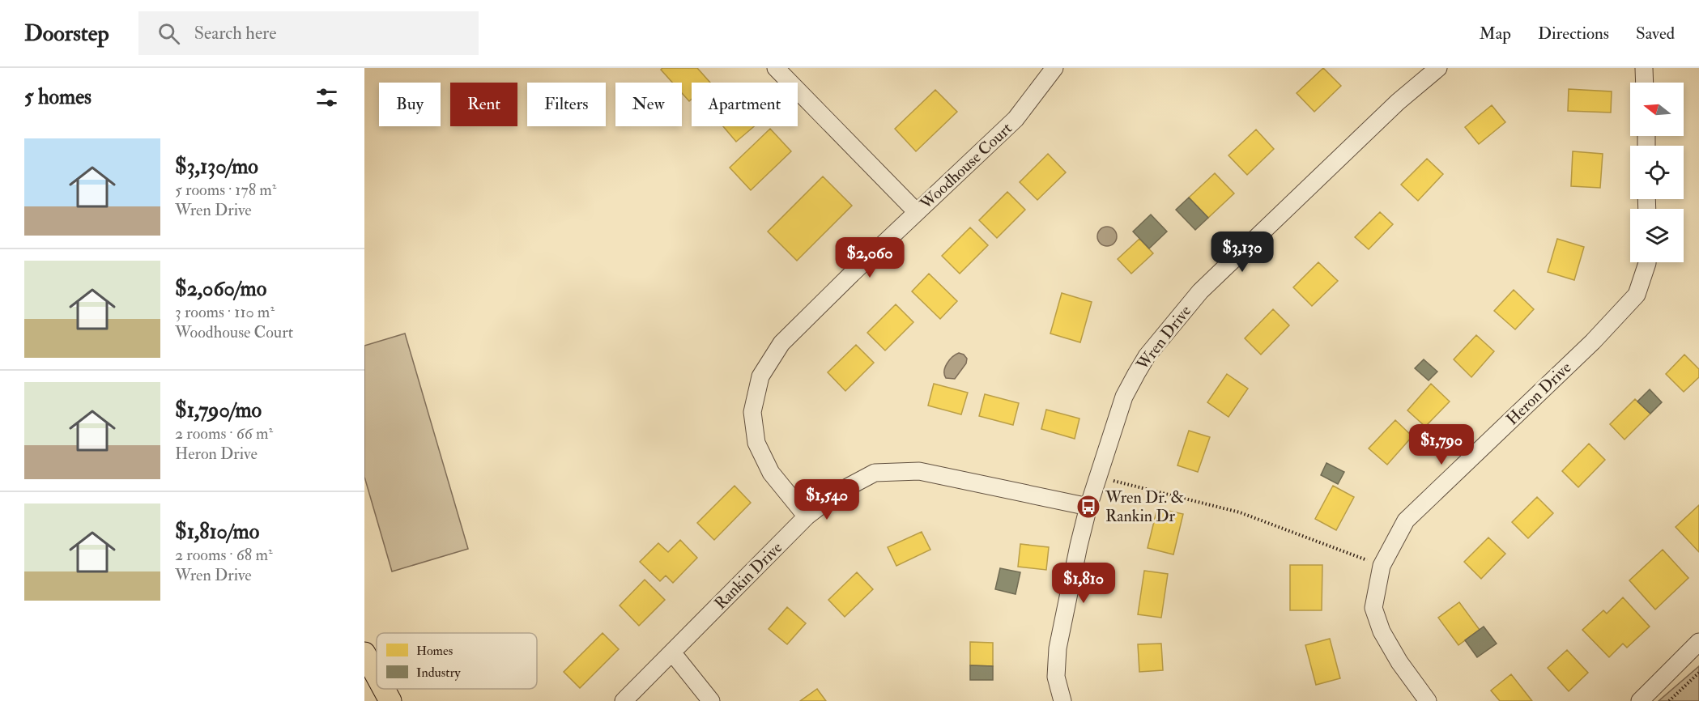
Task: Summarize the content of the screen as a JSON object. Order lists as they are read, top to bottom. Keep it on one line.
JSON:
{"streets":{"street":["Woodhouse Court","Wren Drive","Heron Drive","Rankin Drive"]},"crossings":[["Woodhouse Court","Rankin Drive"],["Wren Drive","Rankin Drive"]],"places":{"bus stop":["Wren Dr. & Rankin Dr"]},"legend":["Homes","Industry"],"north":"left","page":{"header":"Doorstep","search":"Search here","nav":["Map","Directions","Saved"],"heading":"5 homes","chip":["Buy","Rent","Filters","New","Apartment"],"list":[{"name":"$3,130/mo","note":"5 rooms · 178 m² · Wren Drive"},{"name":"$2,060/mo","note":"3 rooms · 110 m² · Woodhouse Court"},{"name":"$1,790/mo","note":"2 rooms · 66 m² · Heron Drive"},{"name":"$1,810/mo","note":"2 rooms · 68 m² · Wren Drive"}],"price":["$3,130","$2,060","$1,790","$1,540","$1,810"]}}
